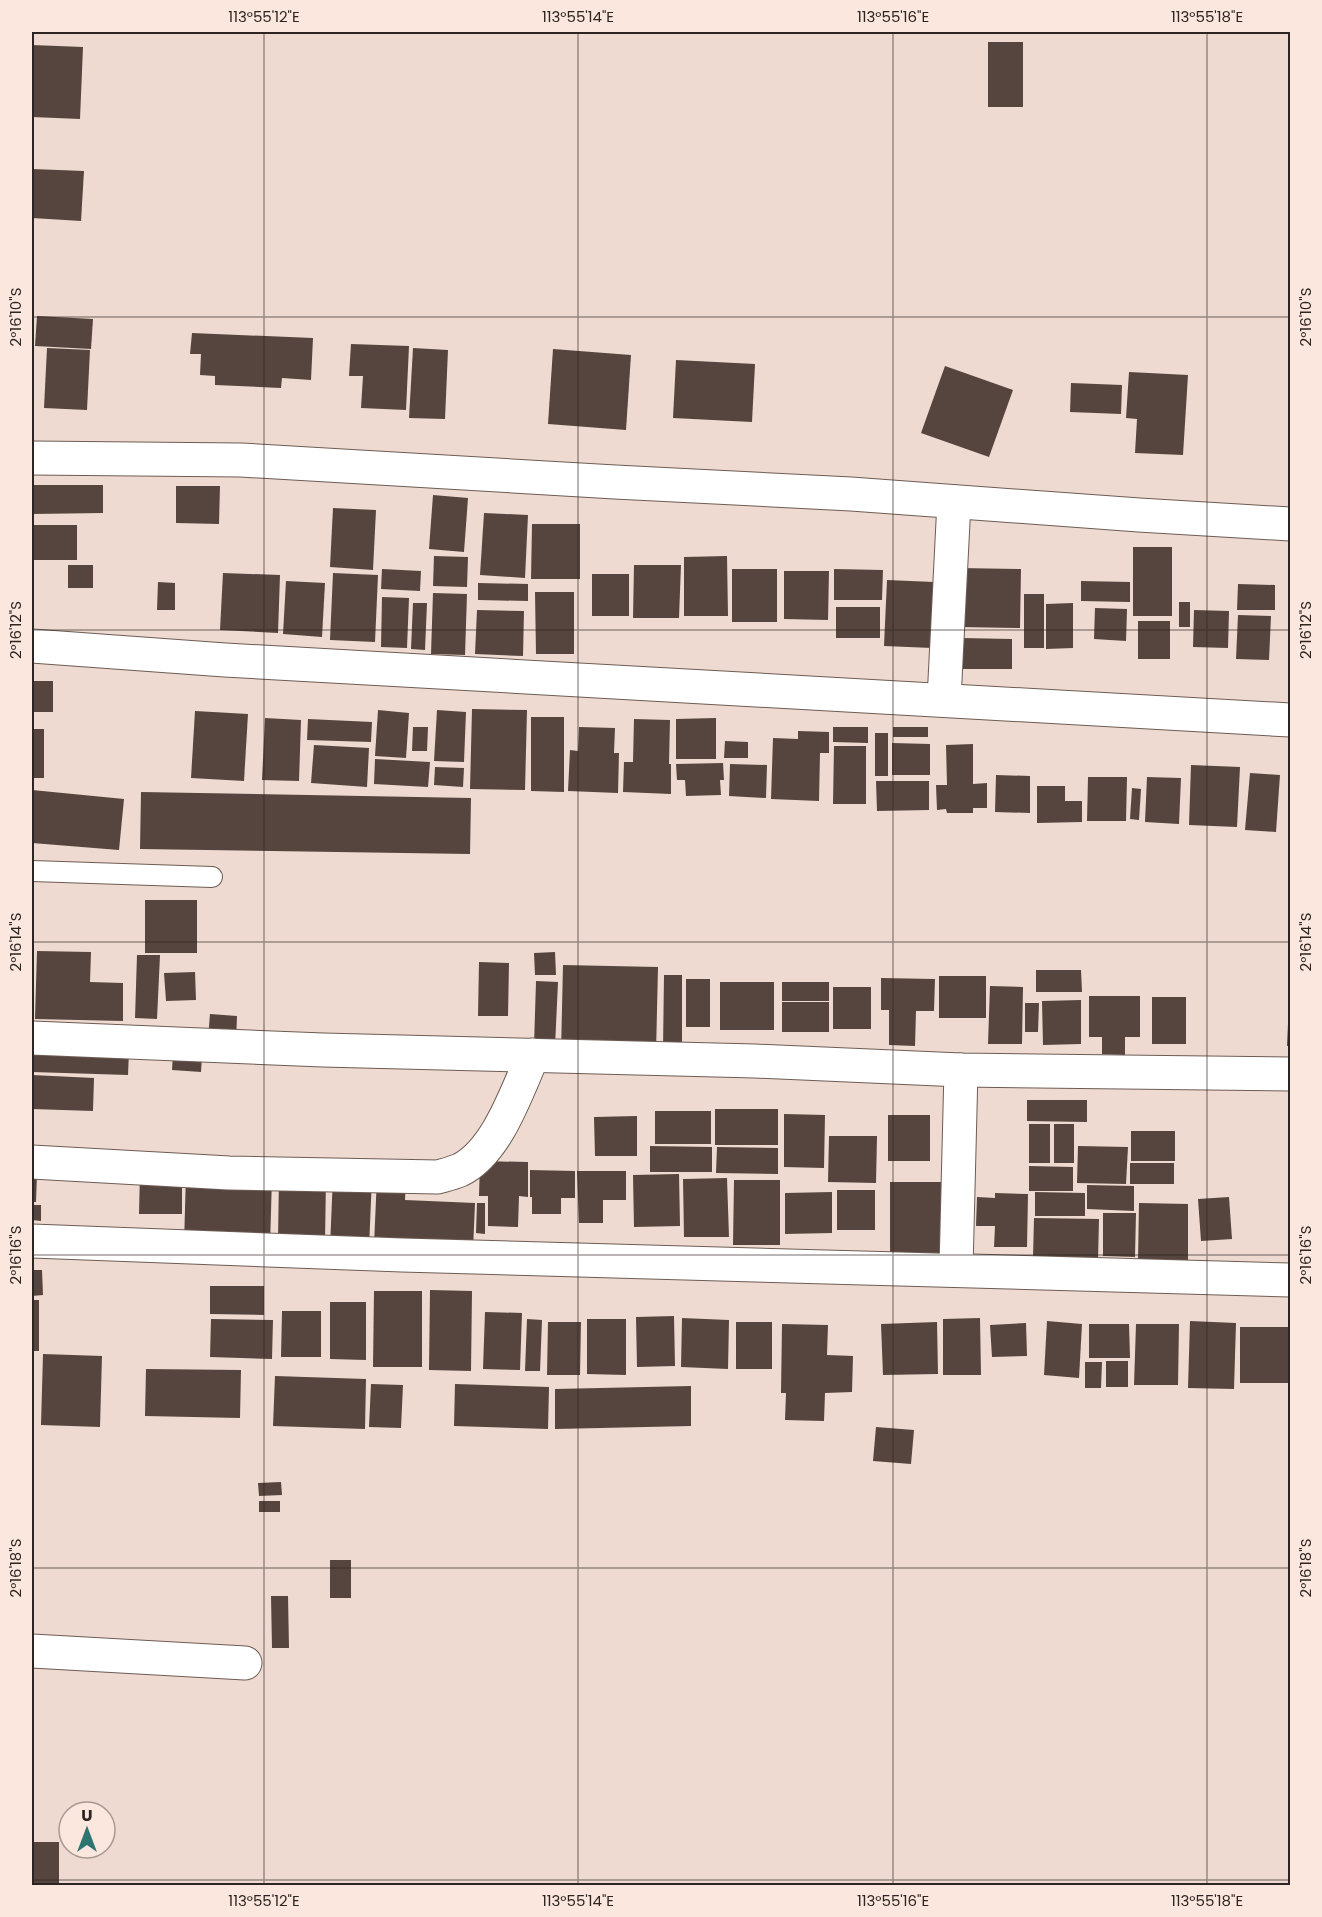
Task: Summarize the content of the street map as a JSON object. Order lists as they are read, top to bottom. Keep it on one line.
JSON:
{"north":"top","coordinates":["113°55'12\"E","113°55'14\"E","113°55'16\"E","113°55'18\"E","2°16'10\"S","2°16'12\"S","2°16'14\"S","2°16'16\"S","2°16'18\"S"]}
